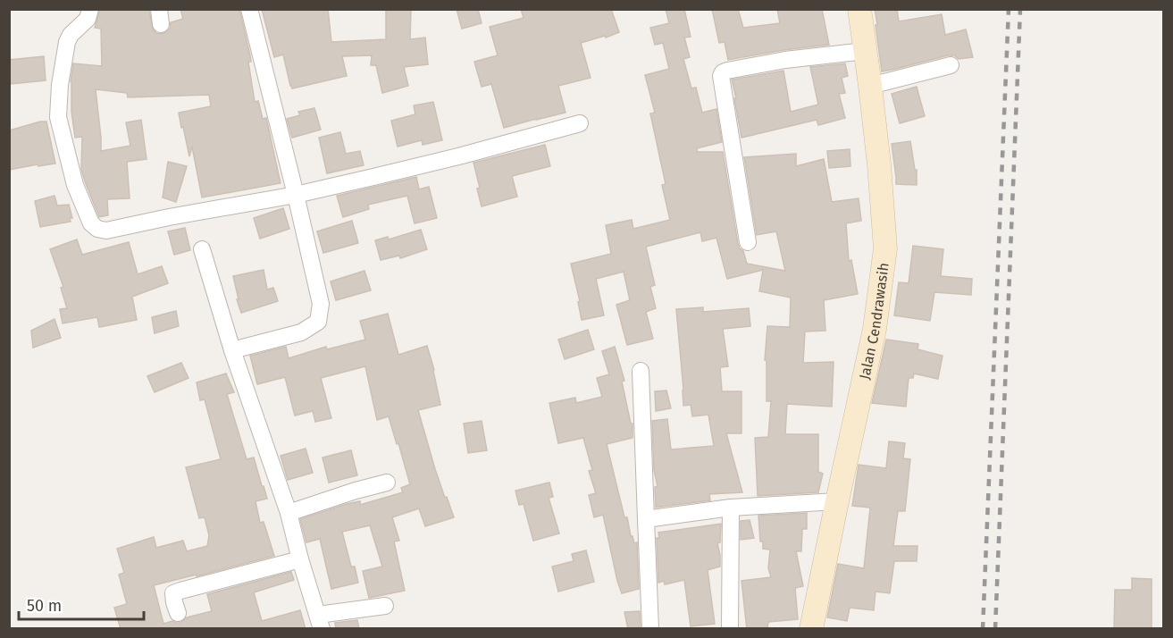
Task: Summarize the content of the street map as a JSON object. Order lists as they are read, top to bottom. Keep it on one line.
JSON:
{"streets":{"main road":["Jalan Cendrawasih"]},"scale_bar":"50 m"}
